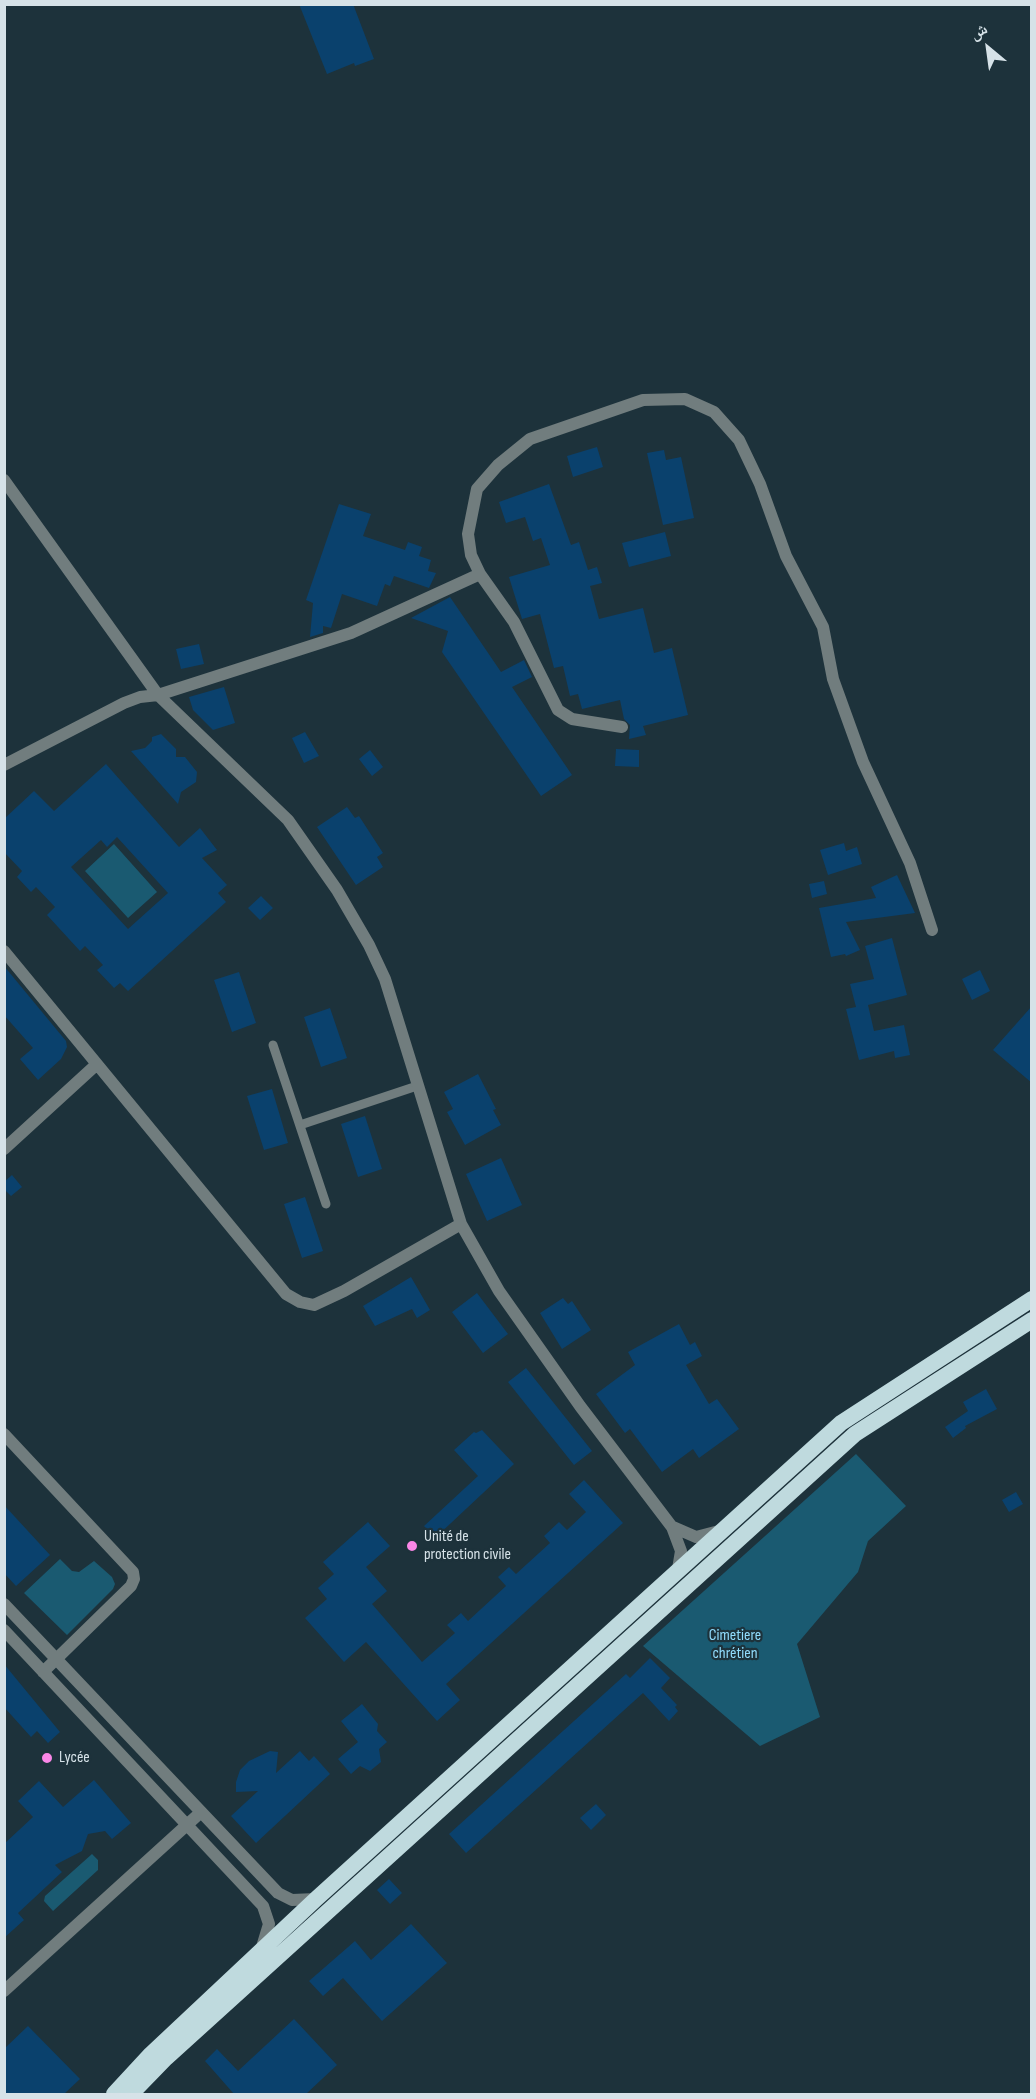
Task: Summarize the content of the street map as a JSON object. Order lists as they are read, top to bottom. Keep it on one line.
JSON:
{"parks":["Cimetiere chrétien"],"places":["Unité de protection civile","Lycée"],"north":"top left"}
